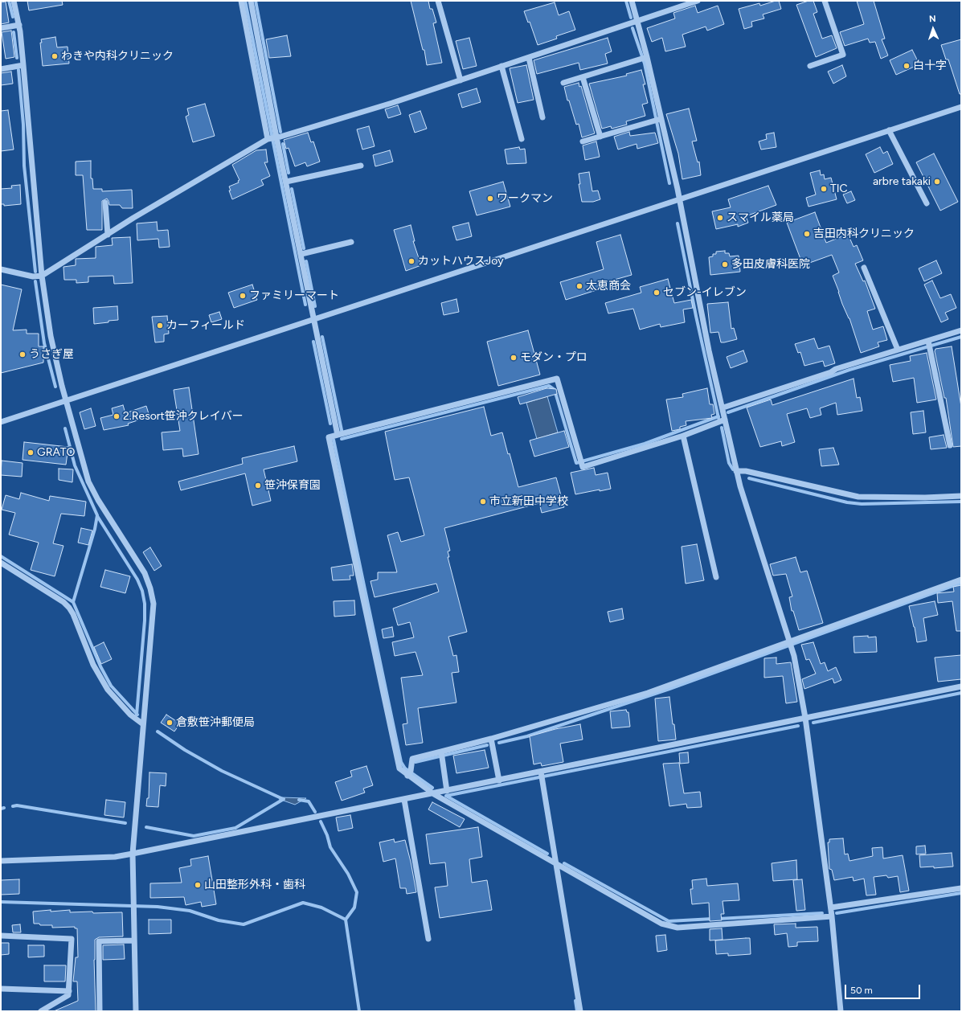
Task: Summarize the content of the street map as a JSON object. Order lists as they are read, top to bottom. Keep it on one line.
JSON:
{"places":["わきや内科クリニック","白十字","arbre takaki","TIC","ワークマン","スマイル薬局","吉田内科クリニック","カットハウスJoy","多田皮膚科医院","太恵商会","セブン-イレブン","ファミリーマート","カーフィールド","うさぎ屋","モダン・プロ","2.Resort笹沖クレイバー","GRATO","笹沖保育園","市立新田中学校","倉敷笹沖郵便局","山田整形外科・歯科"],"scale_bar":"50 m","north":"top"}
